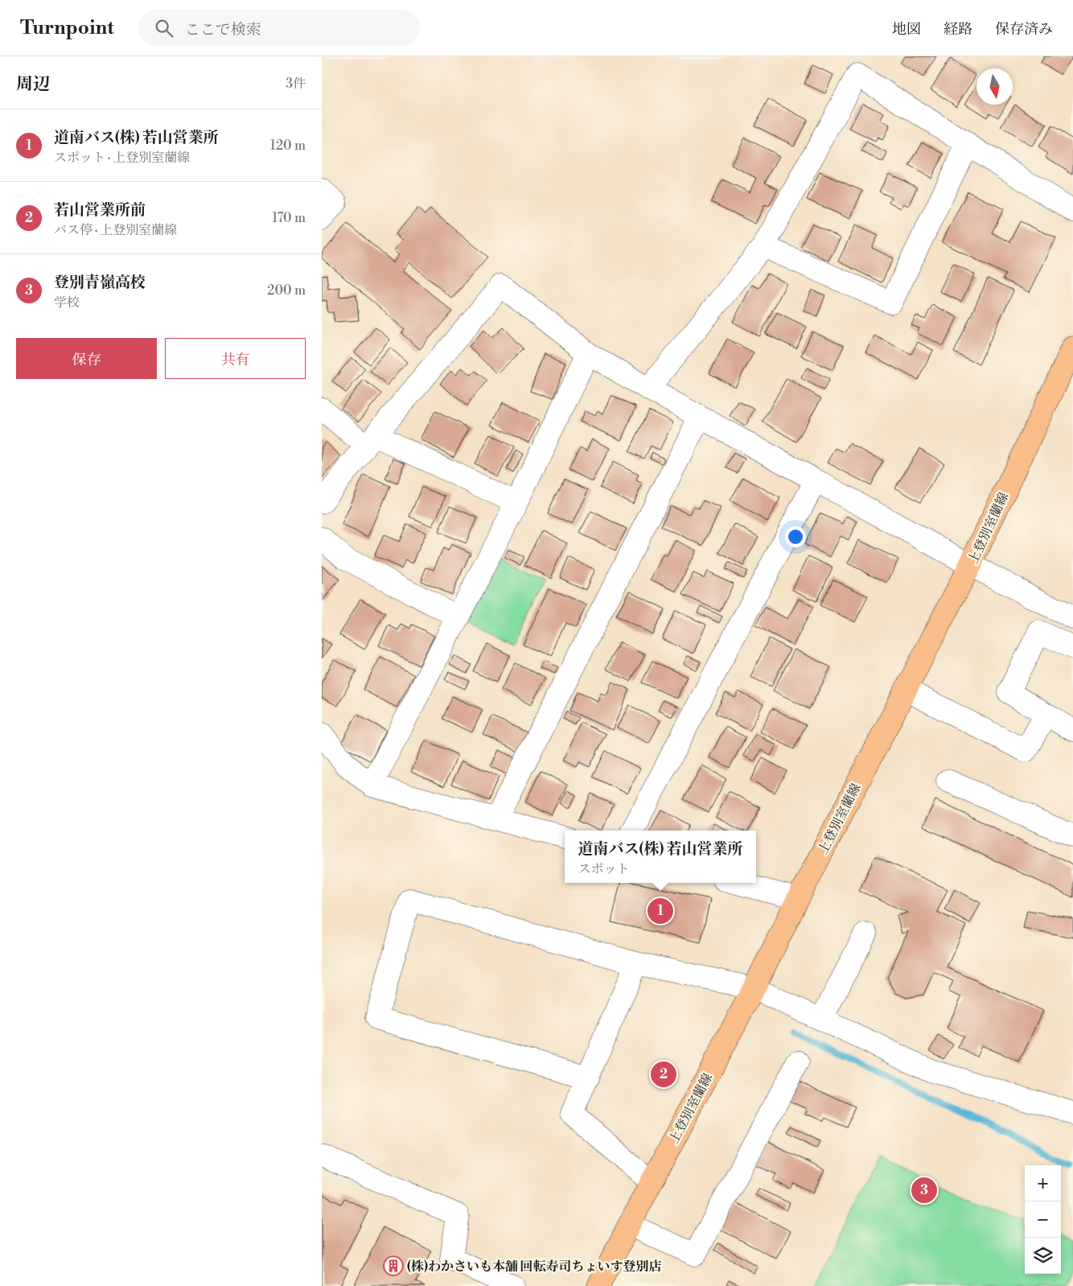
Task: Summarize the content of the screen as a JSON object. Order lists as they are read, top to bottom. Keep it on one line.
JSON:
{"streets":{"main road":["上登別室蘭線"]},"places":{"building":["(株)わかさいも本舗 回転寿司ちょいす登別店"]},"north":"bottom","page":{"header":"Turnpoint","search":"ここで検索","nav":["地図","経路","保存済み"],"heading":["周辺","3件"],"list":[{"mark":"1","name":"道南バス(株) 若山営業所","note":"スポット · 上登別室蘭線","value":"120 m"},{"mark":"2","name":"若山営業所前","note":"バス停 · 上登別室蘭線","value":"170 m"},{"mark":"3","name":"登別青嶺高校","note":"学校","value":"200 m"}],"buttons":["保存","共有"],"popup":["道南バス(株) 若山営業所","スポット"],"pins":["1","2","3"],"map_buttons":["+","−"]}}
